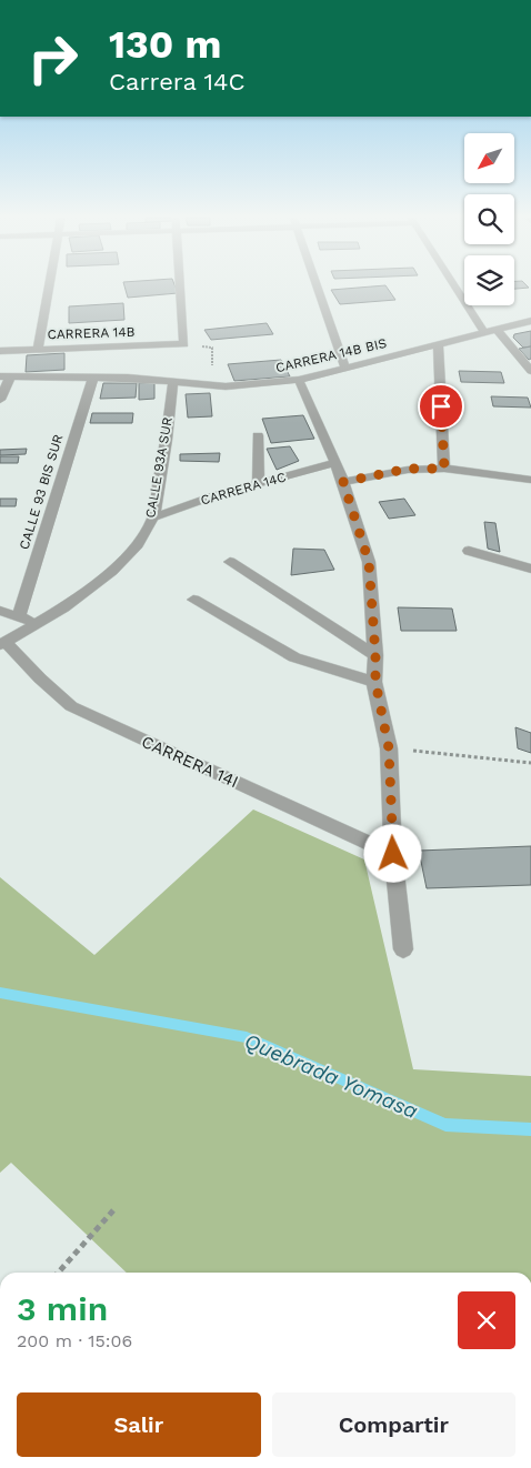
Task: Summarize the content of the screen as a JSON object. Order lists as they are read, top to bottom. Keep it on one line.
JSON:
{"streets":{"street":["CARRERA 14B","CARRERA 14B BIS","CALLE 93A SUR","CARRERA 14C","CALLE 93 BIS SUR","CARRERA 14I"]},"crossings":[["CARRERA 14B BIS","CALLE 93A SUR"],["CARRERA 14B BIS","CALLE 93 BIS SUR"],["CALLE 93A SUR","CARRERA 14C"],["CALLE 93A SUR","CARRERA 14I"]],"water":["Quebrada Yomasa"],"north":"bottom left","page":{"turn":["130 m","Carrera 14C"],"heading":["3 min","200 m · 15:06"],"buttons":["Salir","Compartir"]}}
